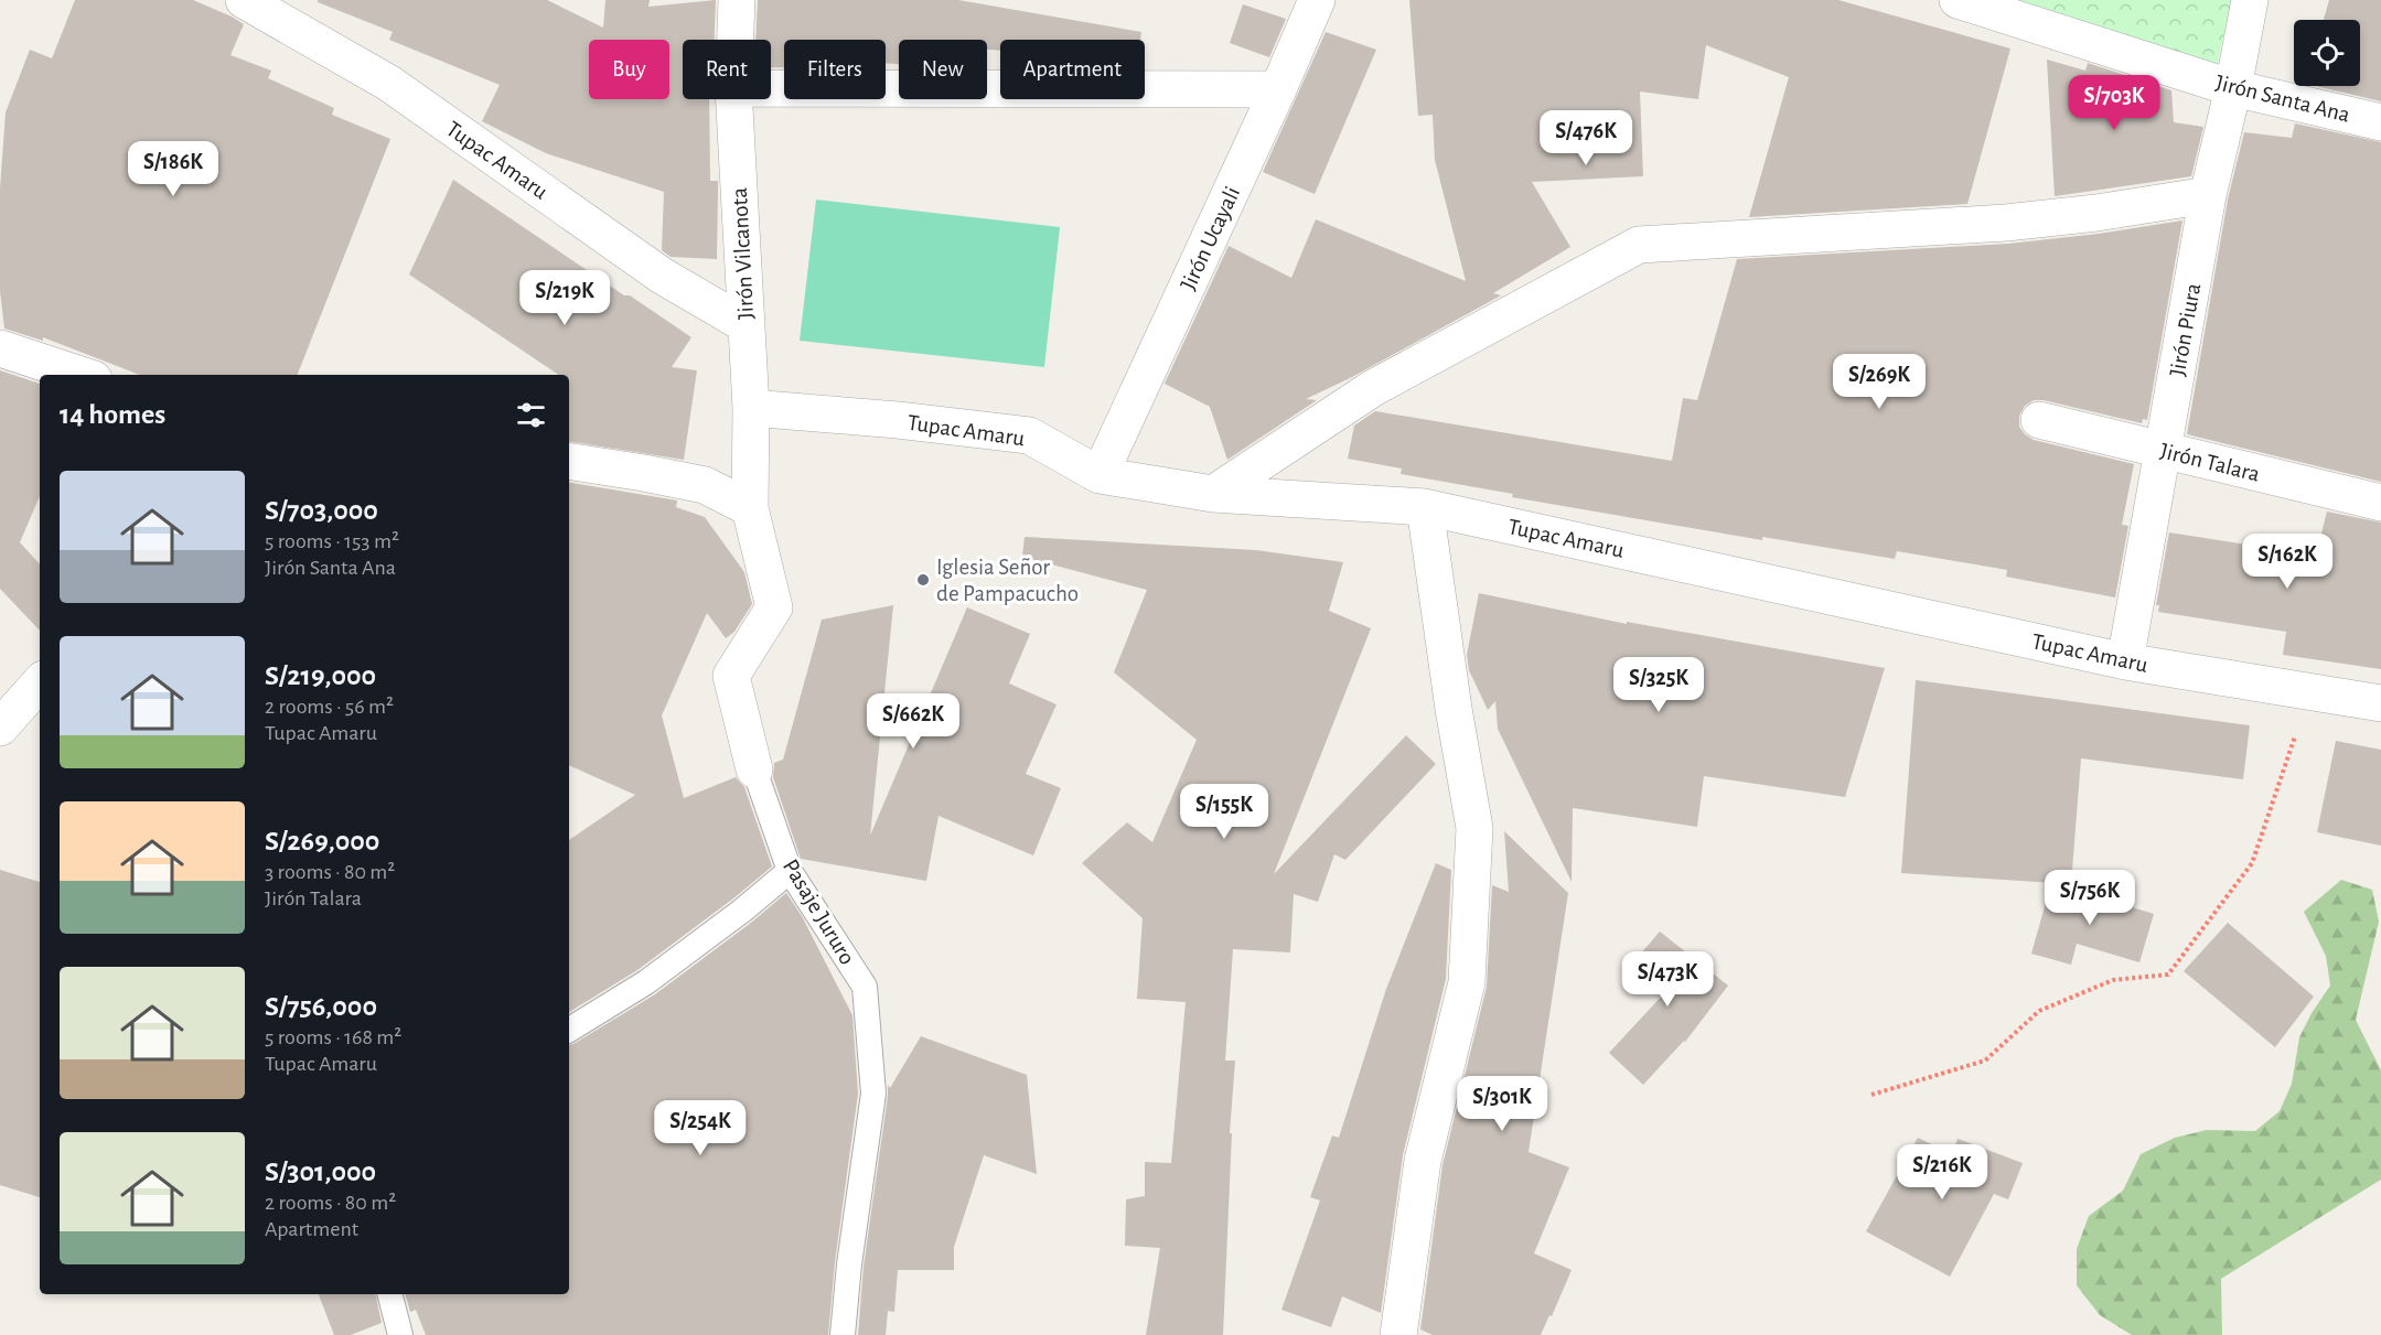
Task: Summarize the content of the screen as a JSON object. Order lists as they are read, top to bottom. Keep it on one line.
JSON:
{"streets":{"street":["Jirón Santa Ana","Tupac Amaru","Jirón Ucayali","Jirón Vilcanota","Jirón Piura","Jirón Talara","Pasaje Jururo"]},"crossings":[["Jirón Santa Ana","Jirón Piura"],["Tupac Amaru","Jirón Ucayali"],["Tupac Amaru","Jirón Vilcanota"],["Tupac Amaru","Jirón Piura"],["Jirón Vilcanota","Pasaje Jururo"],["Jirón Piura","Jirón Talara"]],"places":["Iglesia Señor de Pampacucho"],"page":{"chip":["Buy","Rent","Filters","New","Apartment"],"price":["S/703K","S/476K","S/186K","S/219K","S/269K","S/162K","S/325K","S/662K","S/155K","S/756K","S/473K","S/301K","S/254K","S/216K"],"heading":"14 homes","list":[{"name":"S/703,000","note":"5 rooms · 153 m² · Jirón Santa Ana"},{"name":"S/219,000","note":"2 rooms · 56 m² · Tupac Amaru"},{"name":"S/269,000","note":"3 rooms · 80 m² · Jirón Talara"},{"name":"S/756,000","note":"5 rooms · 168 m² · Tupac Amaru"},{"name":"S/301,000","note":"2 rooms · 80 m² · Apartment"}]}}
